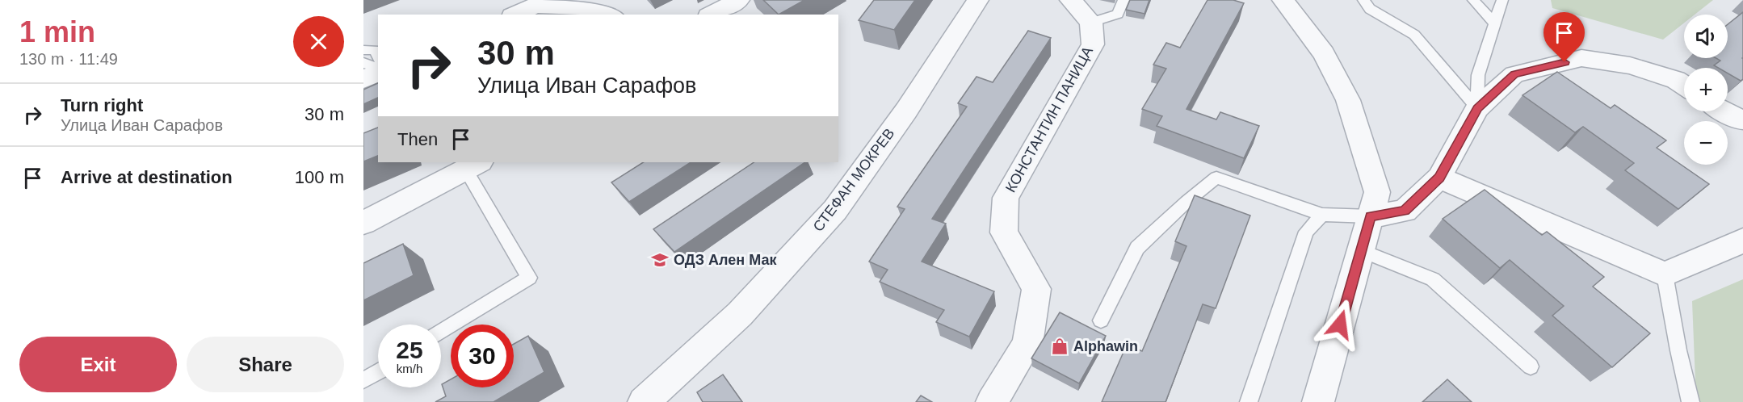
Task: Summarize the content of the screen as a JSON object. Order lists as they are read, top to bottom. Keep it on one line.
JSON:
{"streets":{"street":["КОНСТАНТИН ПАНИЦА","СТЕФАН МОКРЕВ"]},"places":{"school or university":["ОДЗ Ален Мак"],"shop":["Alphawin"]},"page":{"heading":["1 min","130 m · 11:49"],"map_buttons":["+","−"],"turn":["30 m","Улица Иван Сарафов"],"list":[{"name":"Turn right","note":"Улица Иван Сарафов","value":"30 m"},{"name":"Arrive at destination","value":"100 m"}],"then":"Then","speed":"25 km/h","limit":"30","buttons":["Exit","Share"]}}
